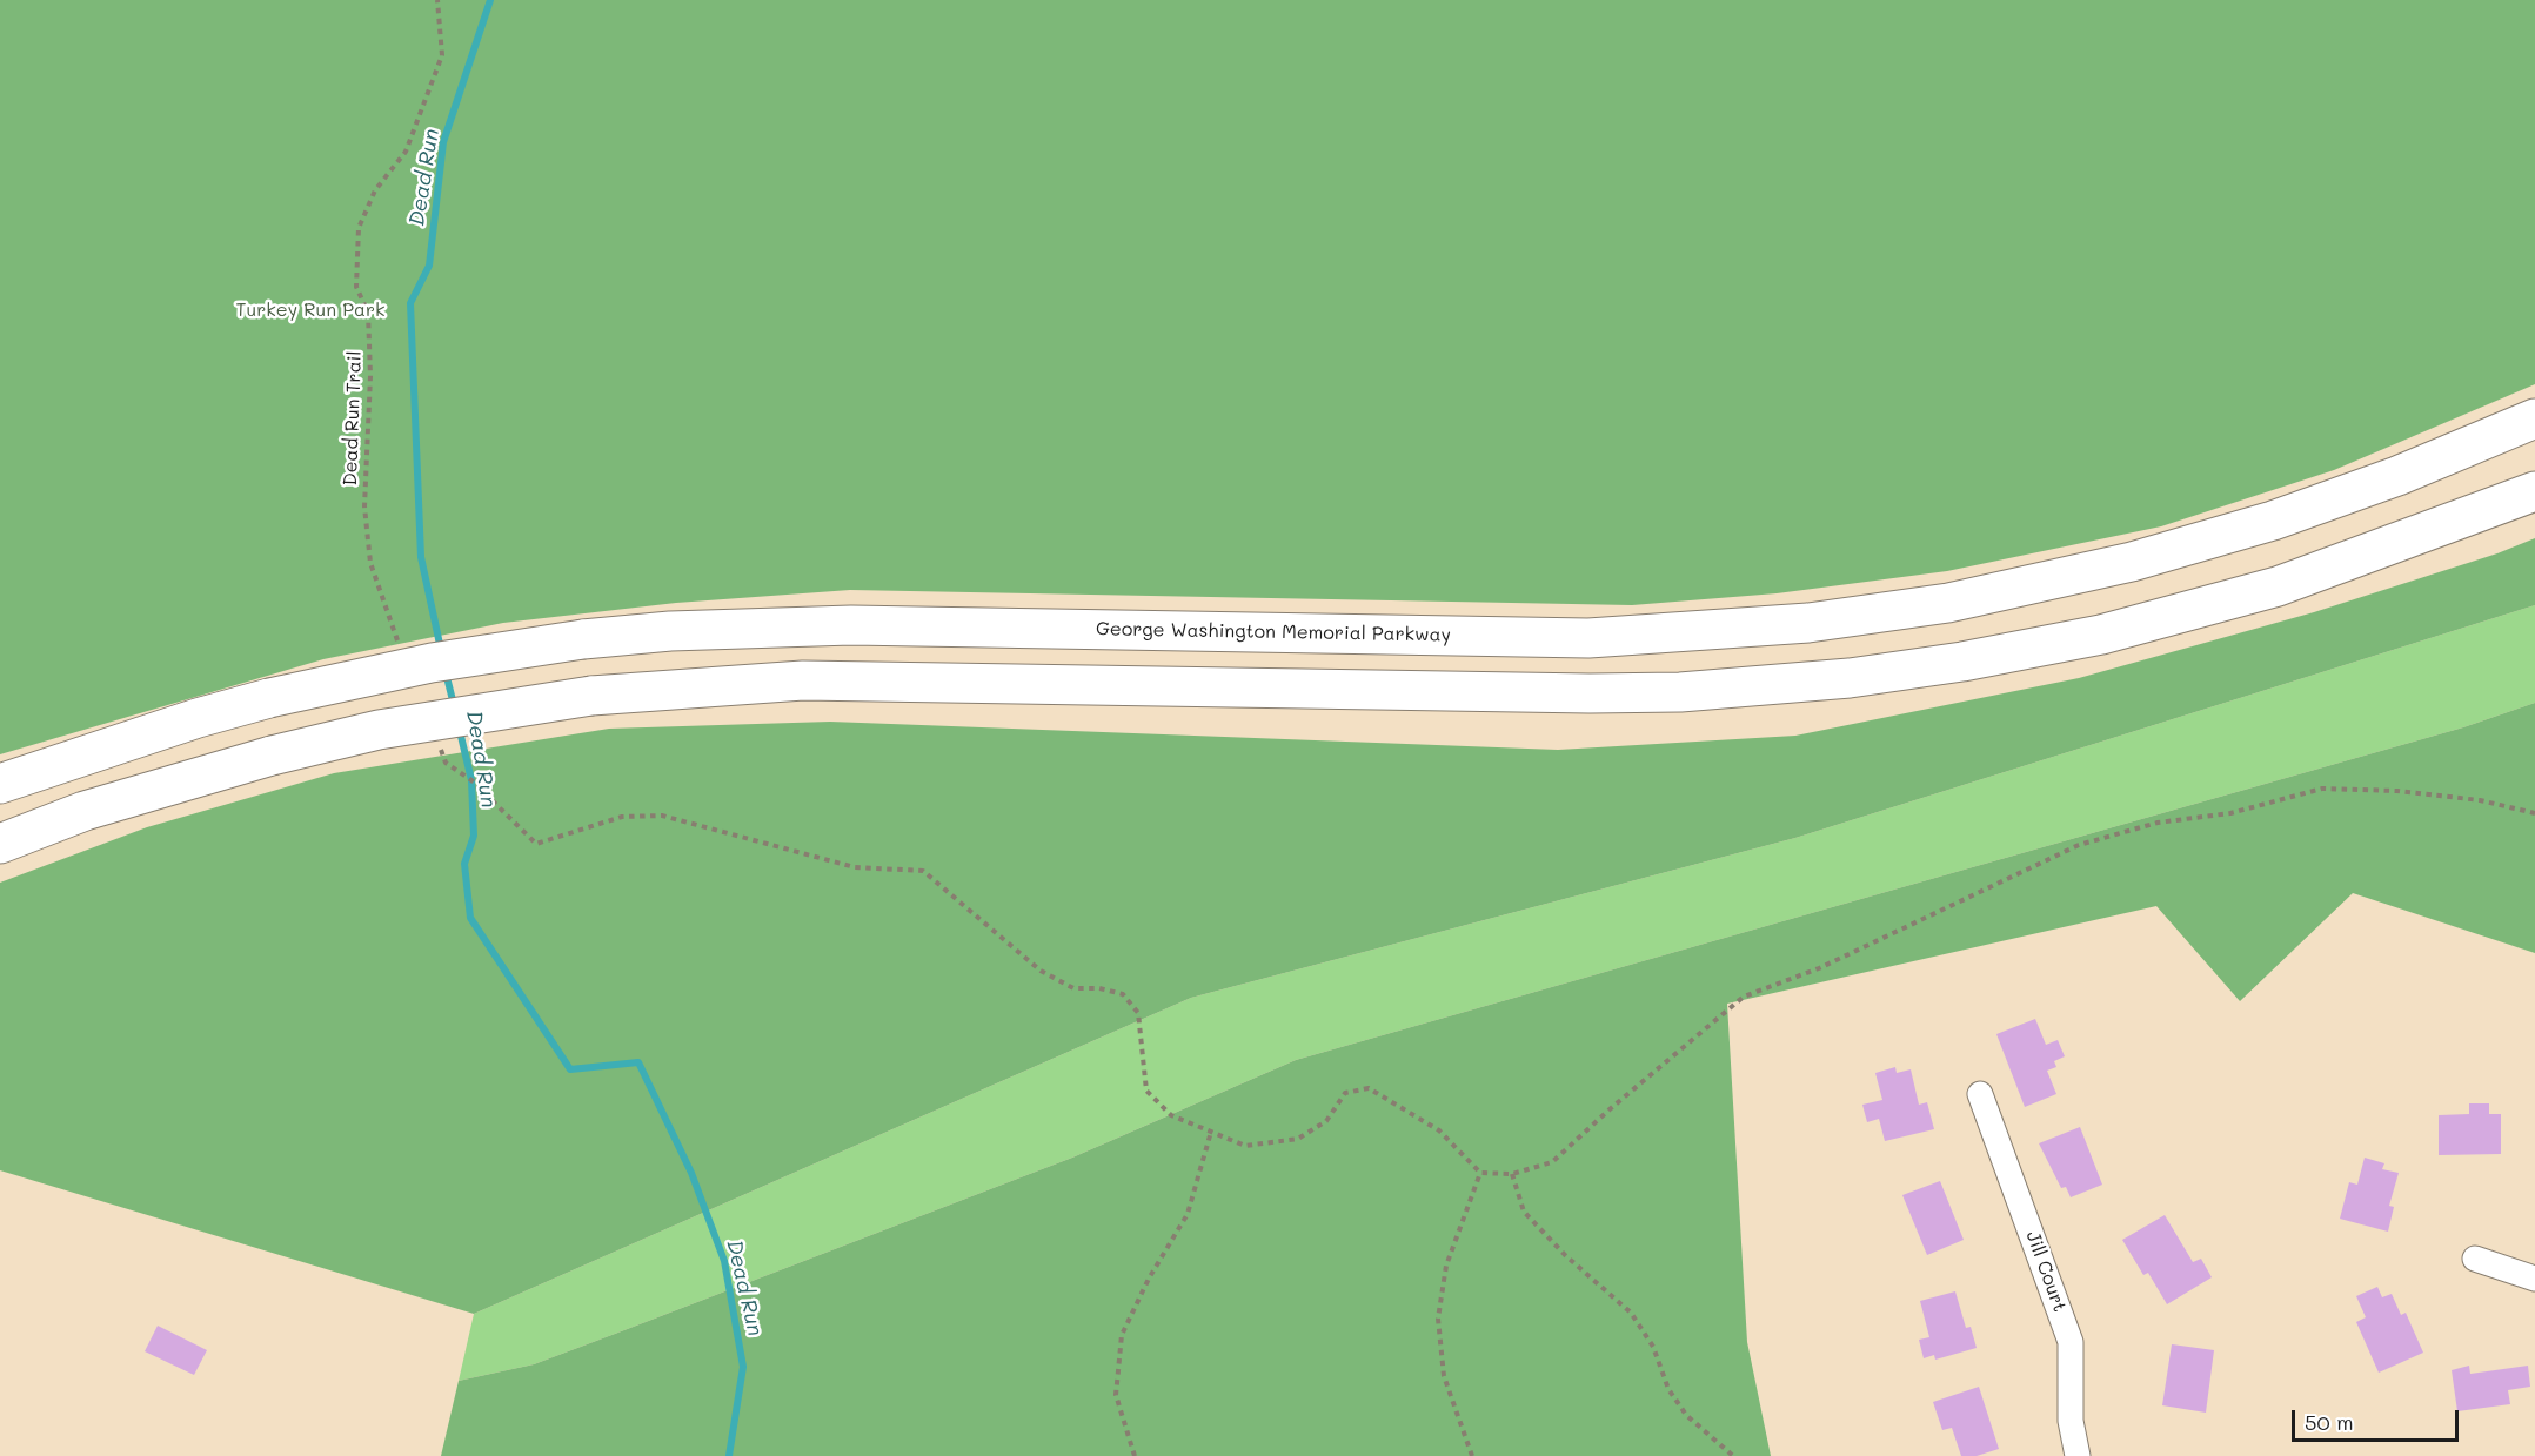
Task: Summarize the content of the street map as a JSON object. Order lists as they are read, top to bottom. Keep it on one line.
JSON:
{"streets":{"highway":["George Washington Memorial Parkway"],"street":["Jill Court"],"path":["Dead Run Trail"]},"water":["Dead Run"],"parks":["Turkey Run Park"],"scale_bar":"50 m"}
